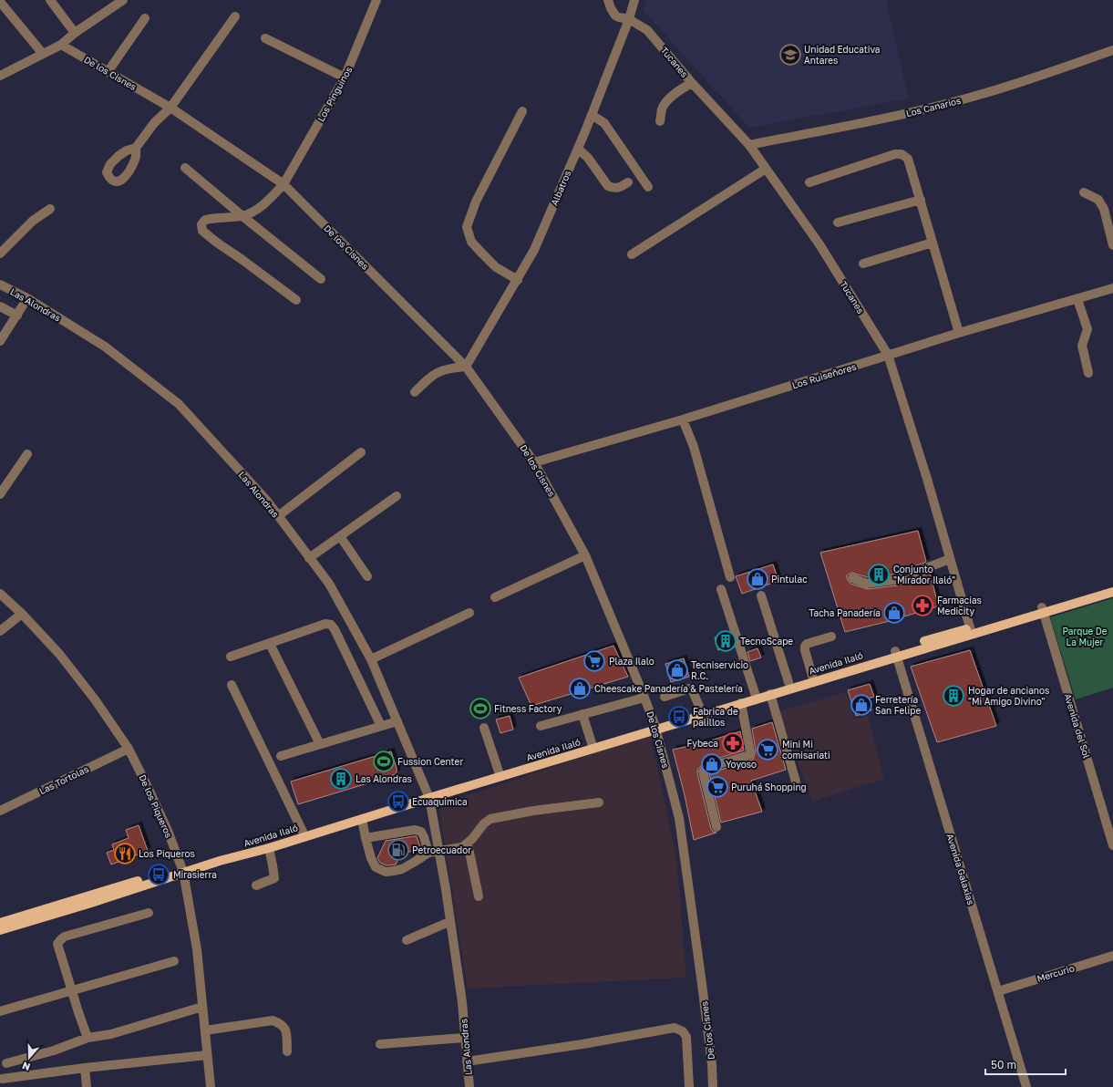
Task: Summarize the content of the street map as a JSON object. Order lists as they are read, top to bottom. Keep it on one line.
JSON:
{"streets":{"main road":["Avenida Ilaló"],"street":["Tucanes","De los Cisnes","Los Pinguinos","Los Canarios","Albatros","Las Alondras","Los Ruiseñores","Avenida del Sol","Las Tortolas","De los Piqueros","Avenida Galaxias","Mercurio"]},"crossings":[["Tucanes","Los Canarios"],["Tucanes","Albatros"],["Tucanes","Los Ruiseñores"],["Tucanes","Avenida Ilaló"],["De los Cisnes","Los Pinguinos"],["De los Cisnes","Albatros"],["De los Cisnes","Los Ruiseñores"],["De los Cisnes","Avenida Ilaló"],["Las Alondras","Avenida Ilaló"],["Avenida Ilaló","Avenida del Sol"],["Avenida Ilaló","De los Piqueros"],["Avenida Ilaló","Avenida Galaxias"],["Las Tortolas","De los Piqueros"],["Avenida Galaxias","Mercurio"]],"parks":["Parque De La Mujer"],"places":{"school or university":["Unidad Educativa Antares"],"building":["Conjunto \"Mirador Ilaló\"","TecnoScape","Hogar de ancianos \"Mi Amigo Divino\"","Las Alondras"],"shop":["Pintulac","Tacha Panadería","Tecniservicio R.C.","Cheescake Panadería & Pastelería","Ferretería San Felipe","Yoyoso"],"pharmacy":["Farmacias Medicity","Fybeca"],"supermarket":["Plaza Ilalo","Mini Mi comisariati","Puruhá Shopping"],"sports":["Fitness Factory","Fussion Center"],"bus stop":["Fabrica de palillos","Ecuaquimica","Mirasierra"],"fuel station":["Petroecuador"],"restaurant":["Los Piqueros"]},"scale_bar":"50 m","north":"bottom"}
